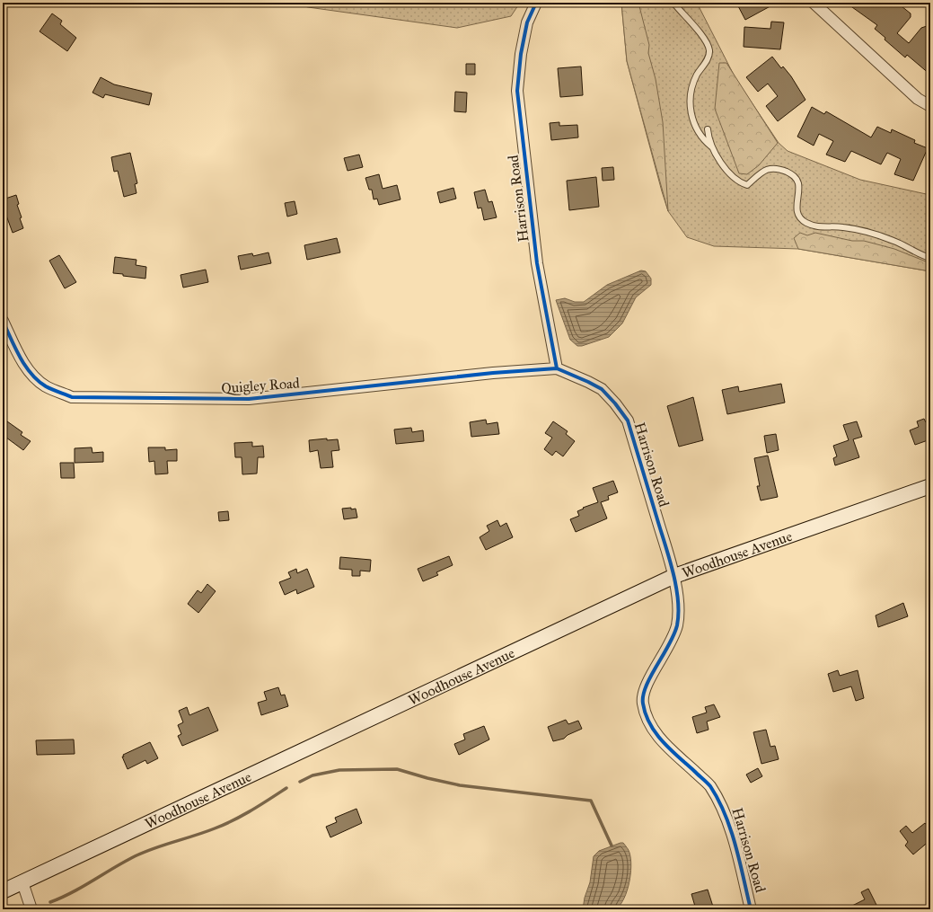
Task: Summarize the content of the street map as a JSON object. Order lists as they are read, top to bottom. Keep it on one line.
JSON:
{"streets":{"main road":["Woodhouse Avenue"],"street":["Harrison Road","Quigley Road"]},"crossings":[["Harrison Road","Quigley Road"],["Harrison Road","Woodhouse Avenue"]]}
